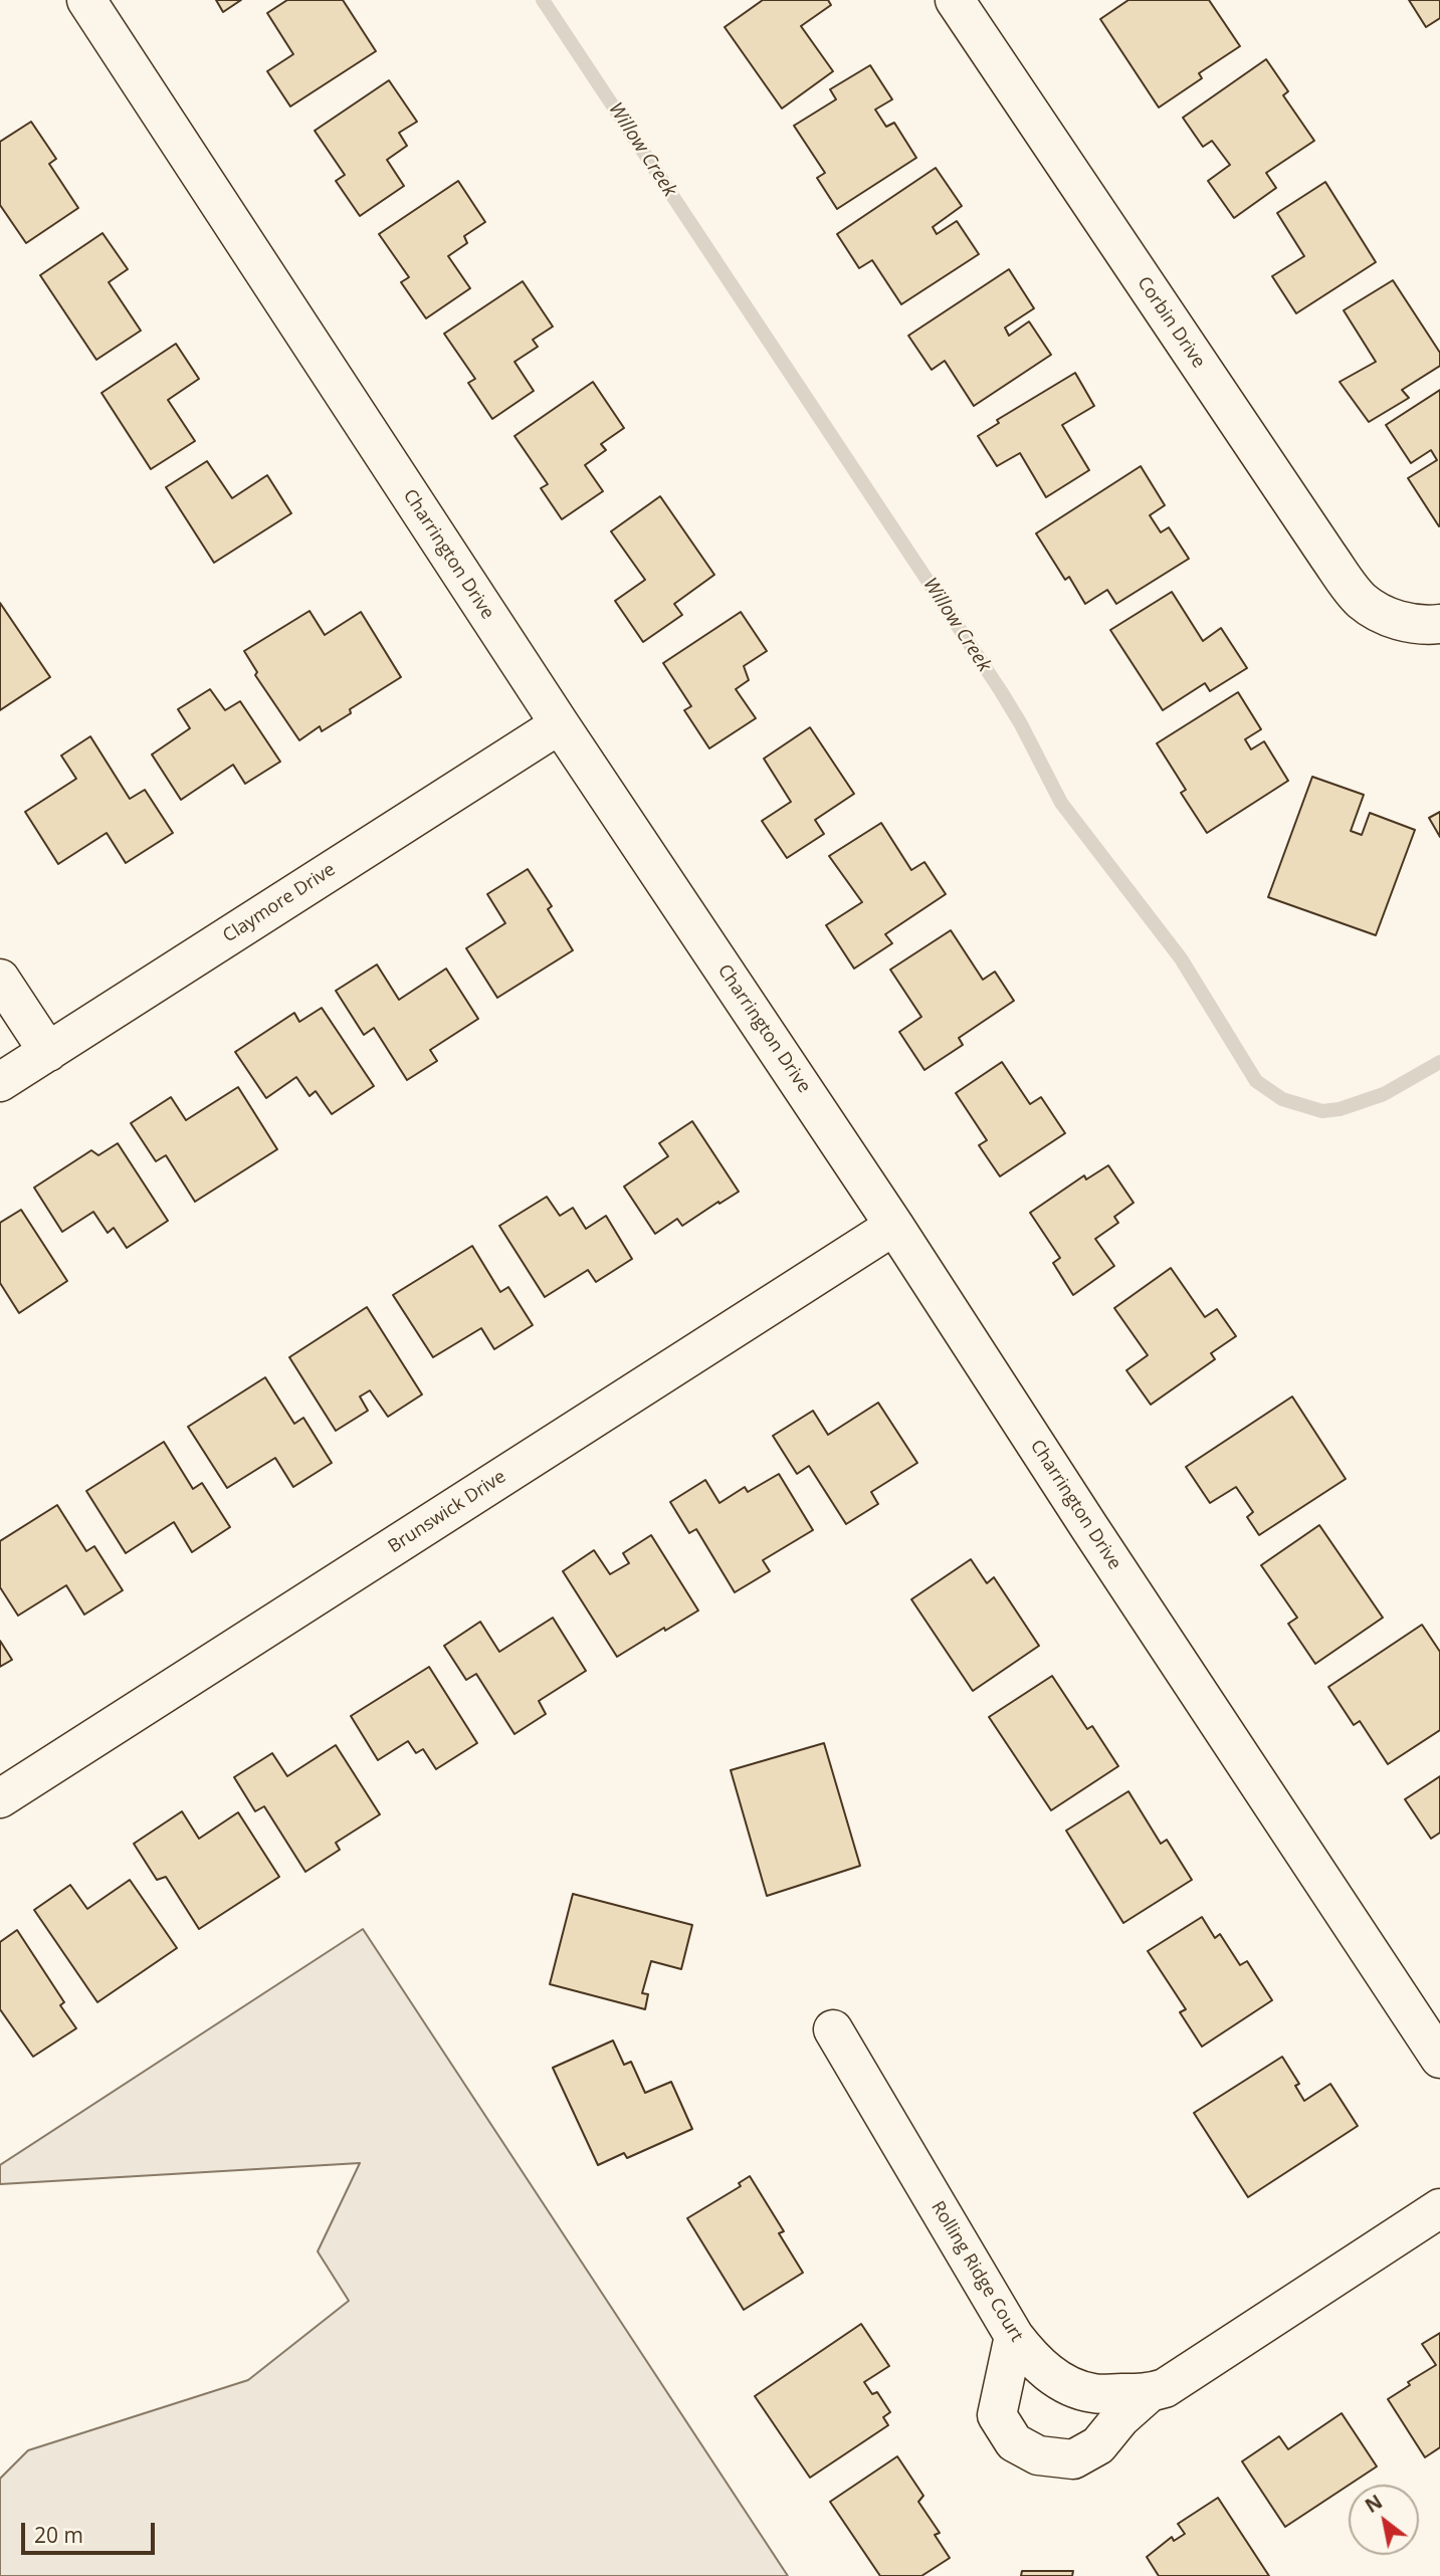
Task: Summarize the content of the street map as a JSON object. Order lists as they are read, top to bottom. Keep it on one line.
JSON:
{"streets":{"street":["Corbin Drive","Charrington Drive","Claymore Drive","Brunswick Drive","Rolling Ridge Court"]},"crossings":[["Charrington Drive","Claymore Drive"],["Charrington Drive","Brunswick Drive"]],"water":["Willow Creek"],"scale_bar":"20 m","north":"top left"}
